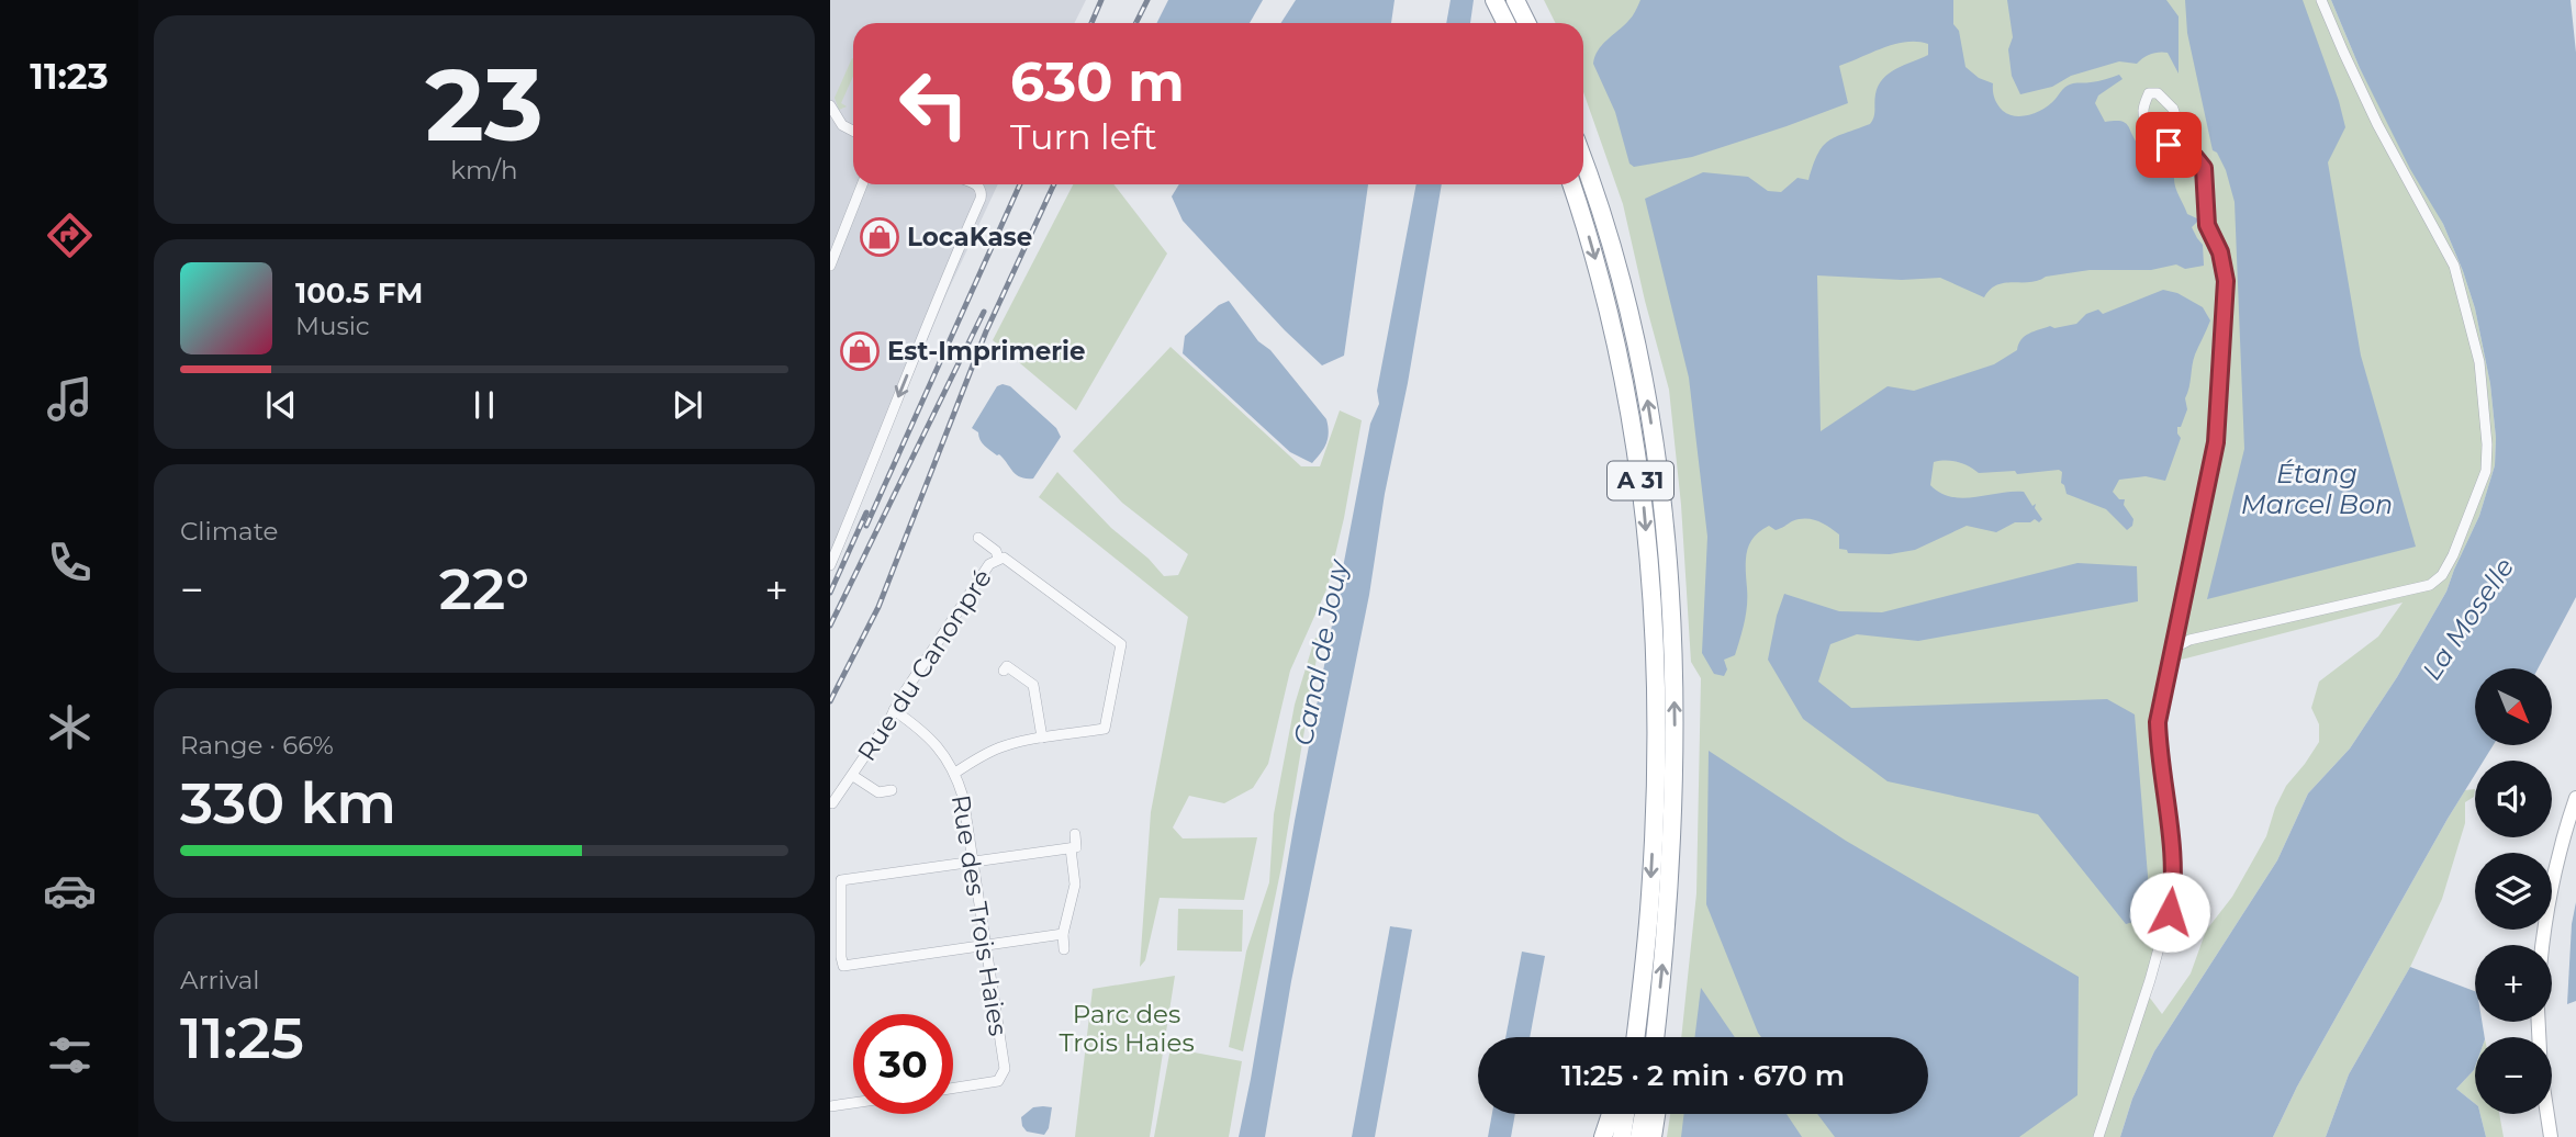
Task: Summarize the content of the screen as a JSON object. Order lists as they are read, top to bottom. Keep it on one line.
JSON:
{"streets":{"highway":["A 31"],"street":["Rue du Canonpré","Rue des Trois Haies"]},"crossings":[["Rue du Canonpré","Rue des Trois Haies"]],"water":["Étang Marcel Bon","La Moselle","Canal de Jouy"],"parks":["Parc des Trois Haies"],"places":{"shop":["LocaKase","Est-Imprimerie"]},"north":"bottom right","page":{"tabs":"11:23","tile":[["23","km/h"],"Climate",["Range · 66%","330 km"],["Arrival","11:25"]],"turn":["630 m","Turn left"],"song":["100.5 FM","Music"],"heat":["−","22°","+"],"map_buttons":["+","−"],"limit":"30","trip":"11:25 · 2 min · 670 m"}}
